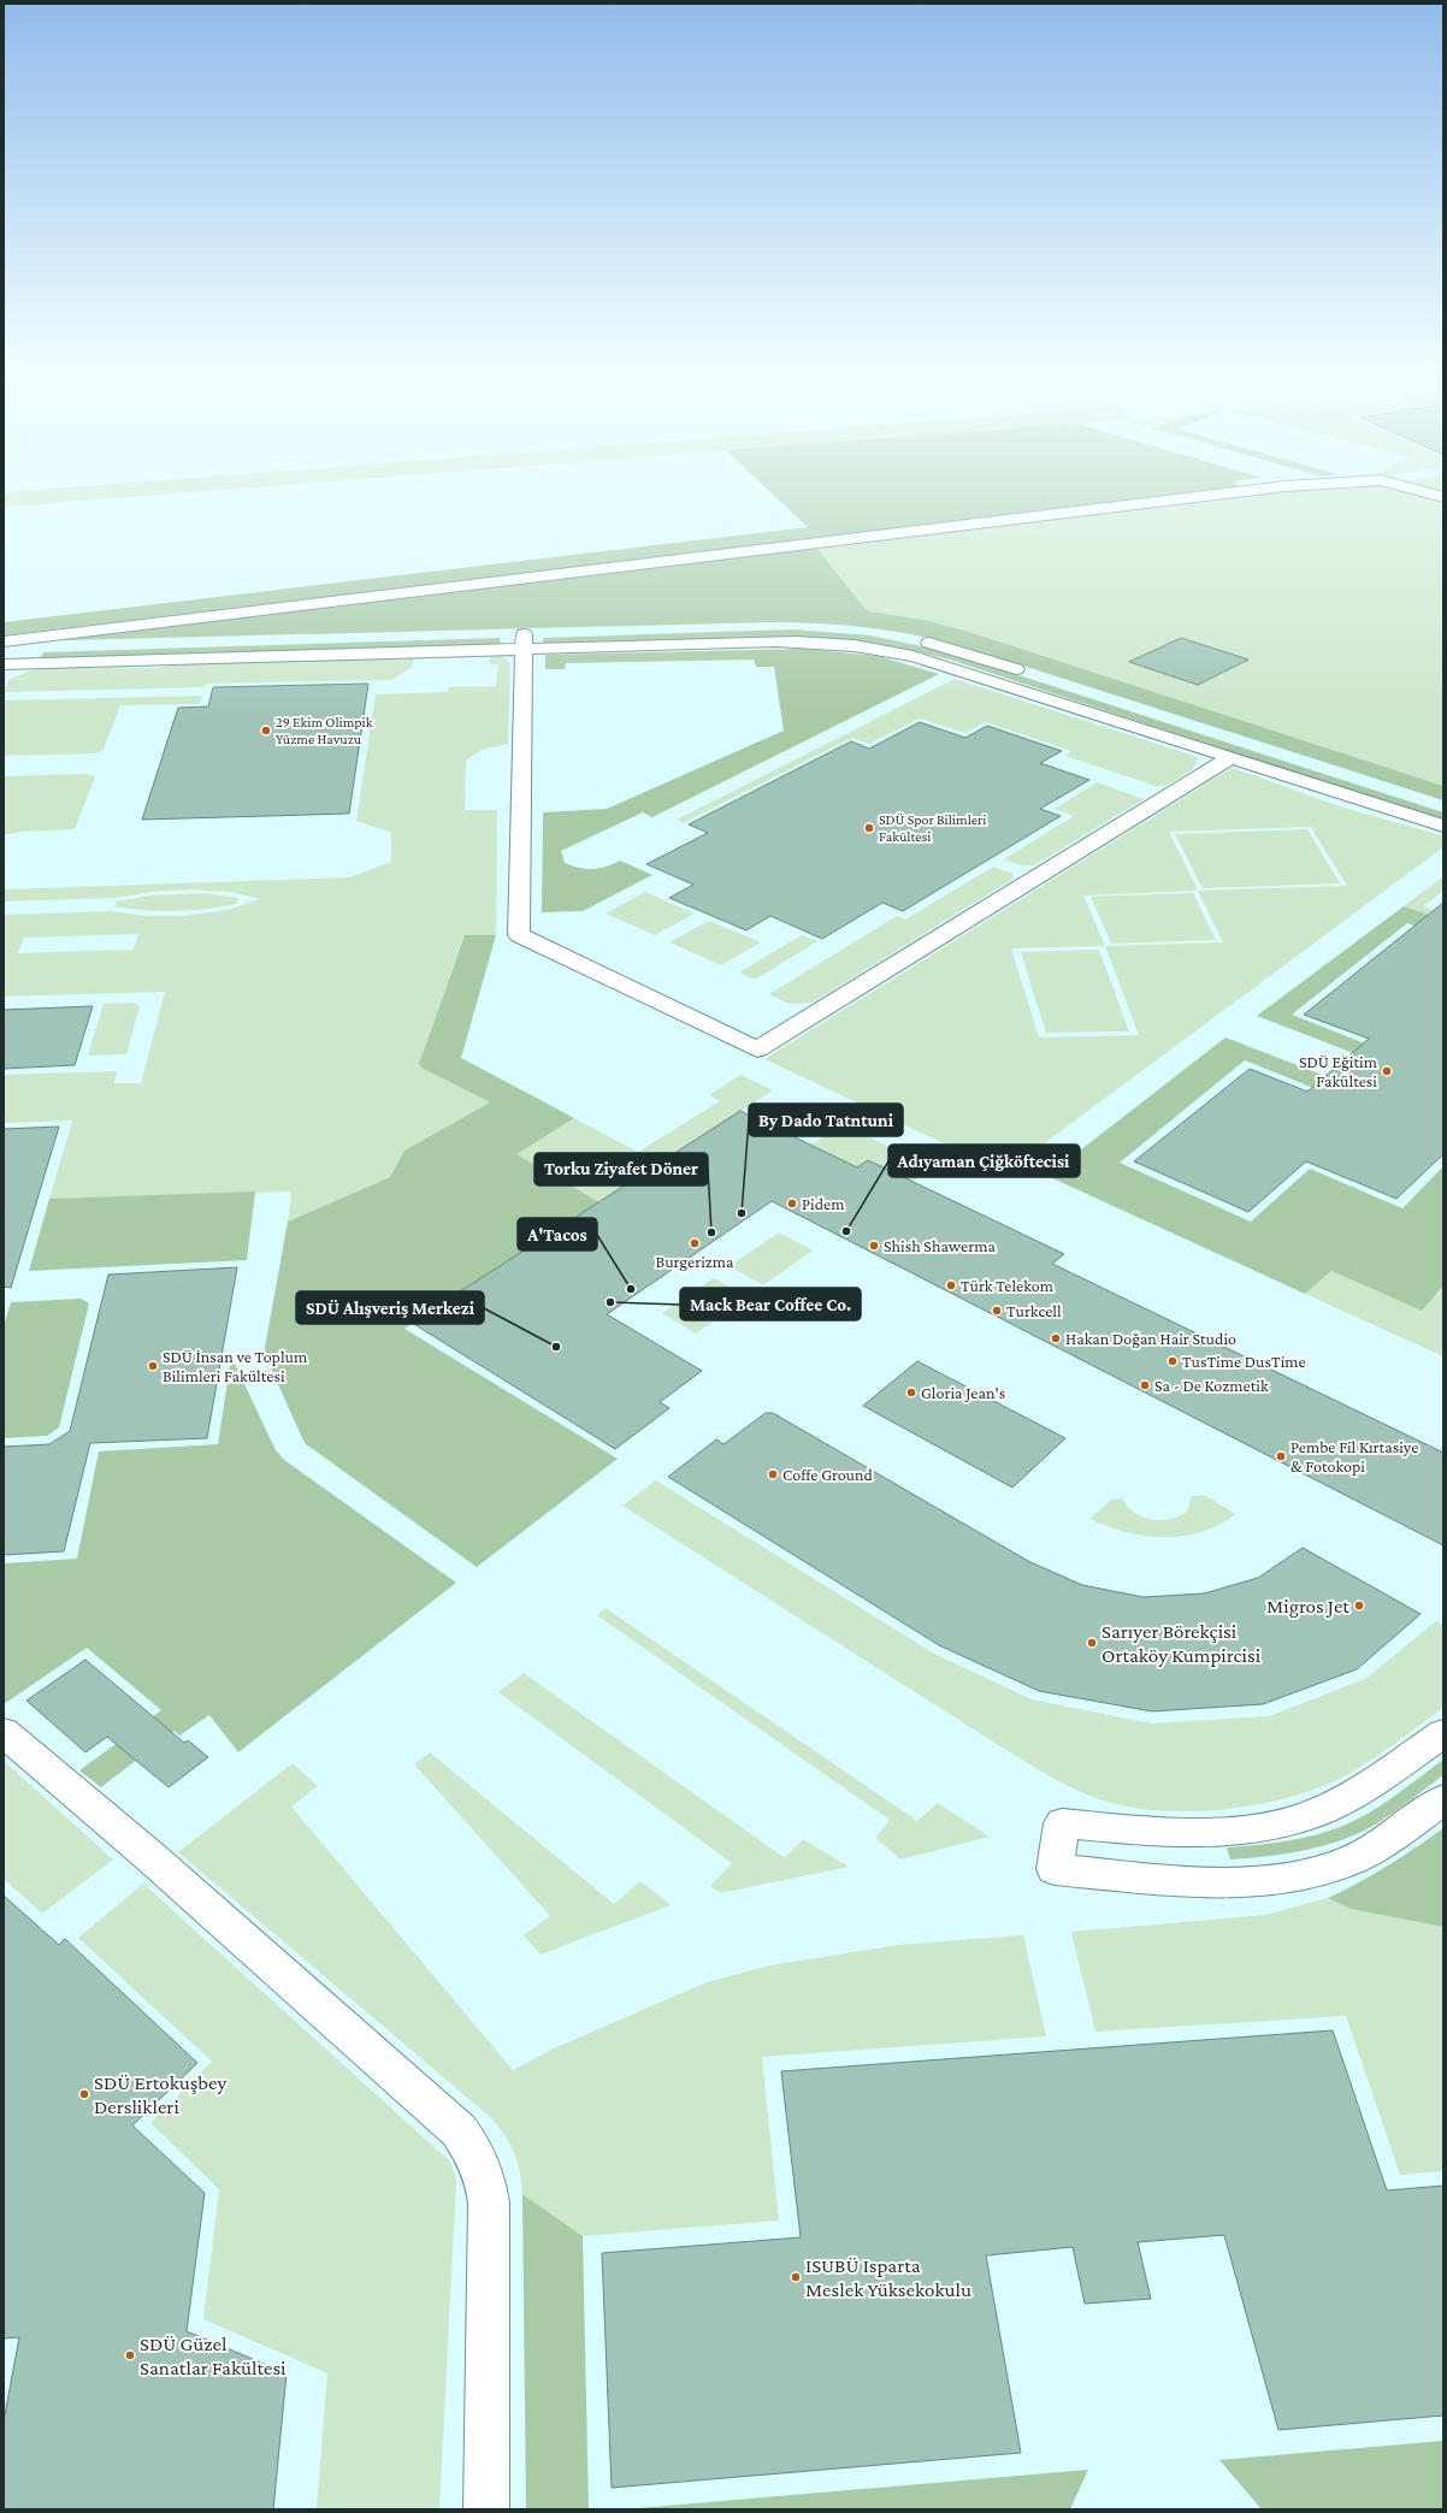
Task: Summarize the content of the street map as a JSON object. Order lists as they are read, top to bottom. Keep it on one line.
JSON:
{"places":["29 Ekim Olimpik Yüzme Havuzu","SDÜ Spor Bilimleri Fakültesi","SDÜ Eğitim Fakültesi","Pidem","By Dado Tatntuni","Adıyaman Çiğköftecisi","Torku Ziyafet Döner","Burgerizma","Shish Shawerma","Türk Telekom","A'Tacos","Mack Bear Coffee Co.","Turkcell","Hakan Doğan Hair Studio","SDÜ Alışveriş Merkezi","TusTime DusTime","SDÜ İnsan ve Toplum Bilimleri Fakültesi","Sa - De Kozmetik","Gloria Jean's","Pembe Fil Kırtasiye & Fotokopi","Coffe Ground","Migros Jet","Sarıyer Börekçisi Ortaköy Kumpircisi","SDÜ Ertokuşbey Derslikleri","ISUBÜ Isparta Meslek Yüksekokulu","SDÜ Güzel Sanatlar Fakültesi"]}
